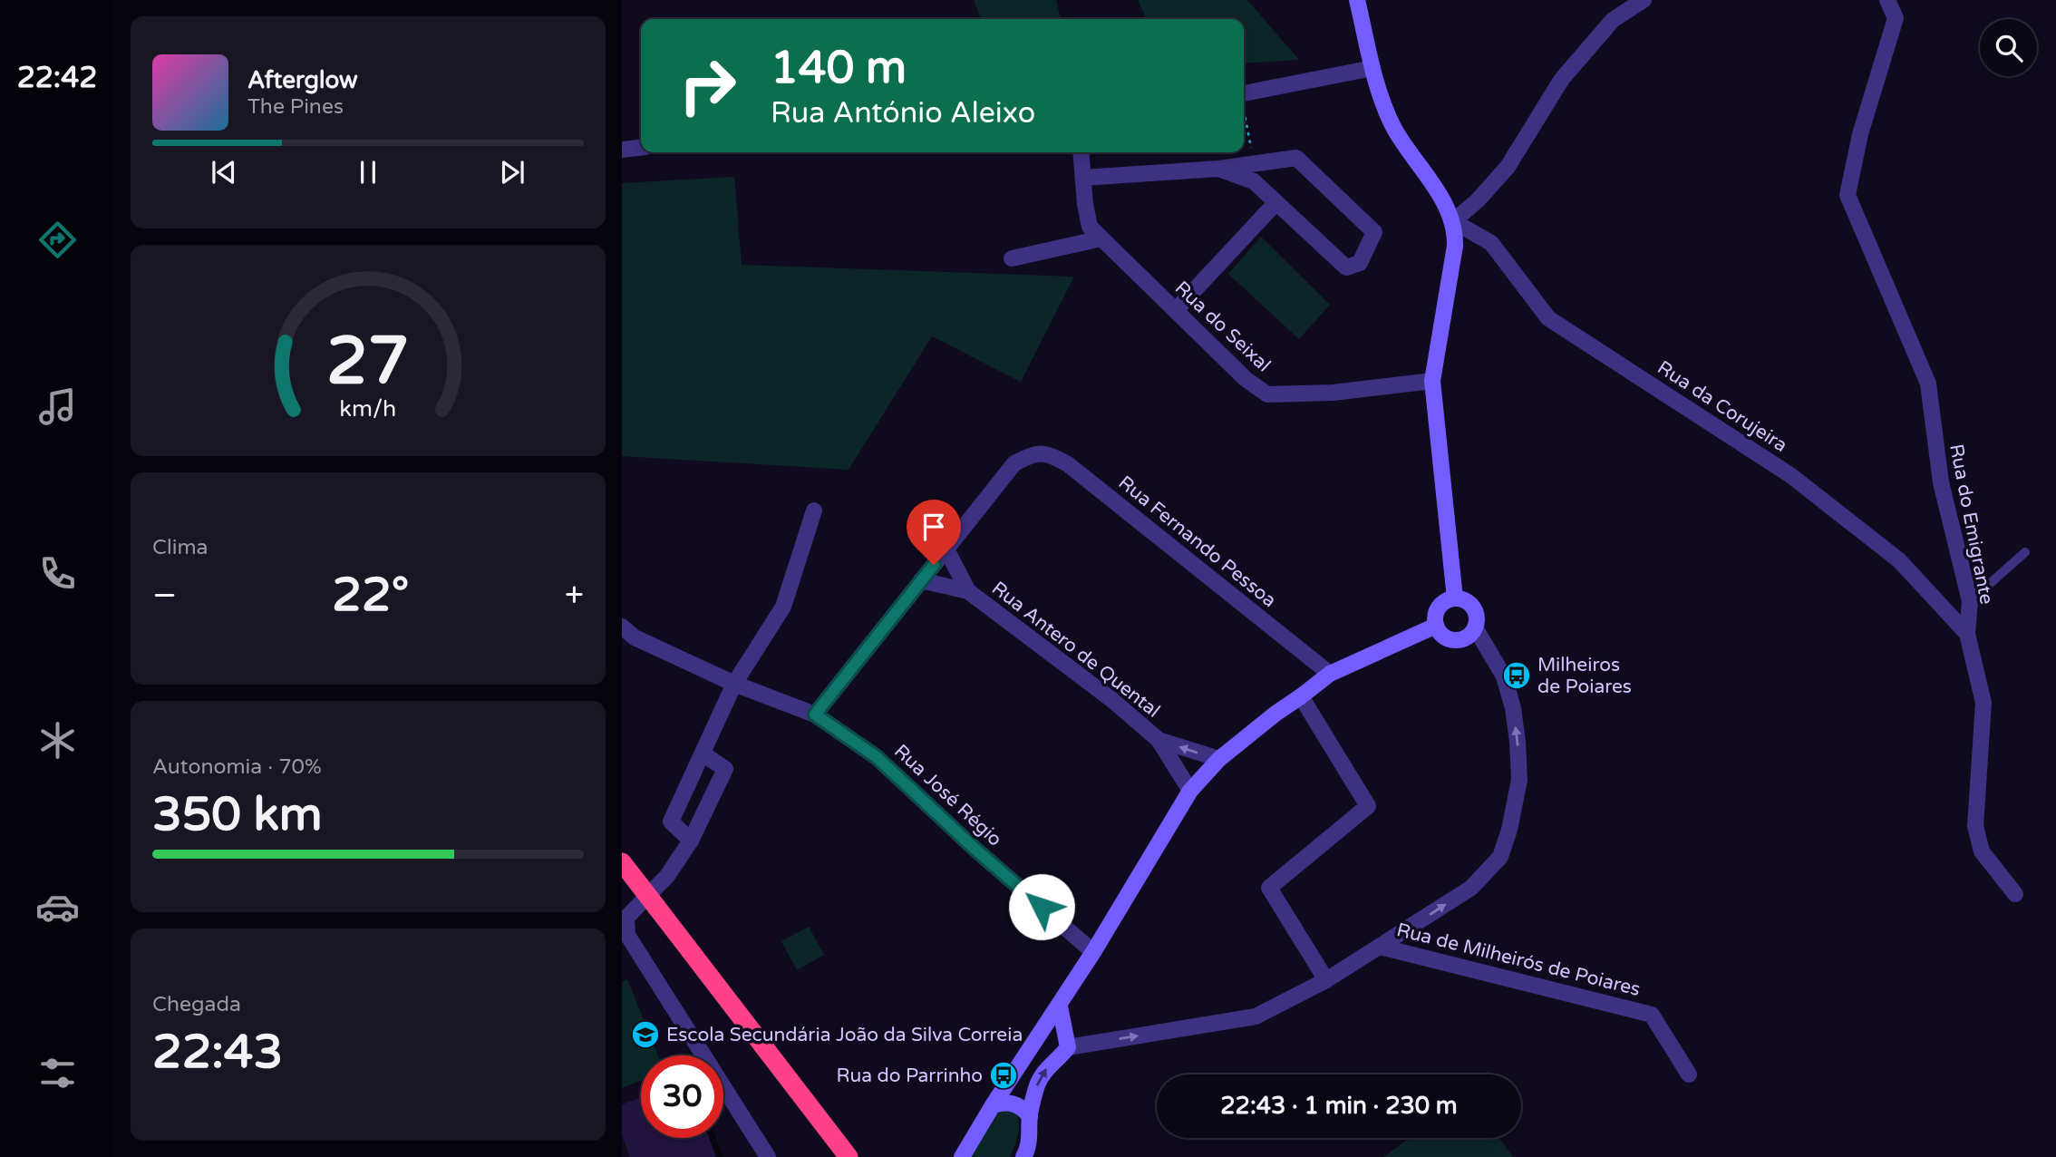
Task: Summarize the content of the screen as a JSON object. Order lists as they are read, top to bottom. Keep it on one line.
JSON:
{"streets":{"street":["Rua do Seixal","Rua da Corujeira","Rua do Emigrante","Rua Fernando Pessoa","Rua Antero de Quental","Rua José Régio","Rua de Milheirós de Poiares"]},"crossings":[["Rua da Corujeira","Rua do Emigrante"],["Rua Fernando Pessoa","Rua Antero de Quental"]],"places":{"bus stop":["Milheiros de Poiares","Rua do Parrinho"],"school or university":["Escola Secundária João da Silva Correia"]},"page":{"tabs":"22:42","turn":["140 m","Rua António Aleixo"],"song":["Afterglow","The Pines"],"tile":["Clima",["Autonomia · 70%","350 km"],["Chegada","22:43"]],"heat":["−","22°","+"],"limit":"30","trip":"22:43 · 1 min · 230 m","gauge":["27","km/h"]}}
